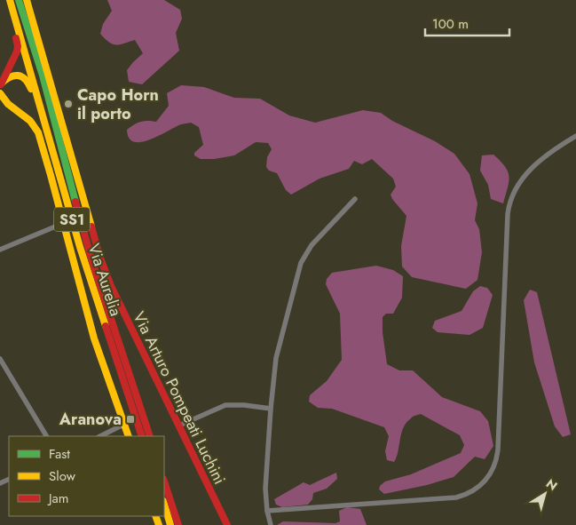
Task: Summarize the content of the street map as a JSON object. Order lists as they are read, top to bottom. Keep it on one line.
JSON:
{"streets":{"main road":["SS1","Via Aurelia","Via Arturo Pompeati Luchini"]},"places":{"other":["Capo Horn il porto"],"transit":["Aranova"]},"legend":["Fast","Slow","Jam"],"scale_bar":"100 m","north":"top right"}
